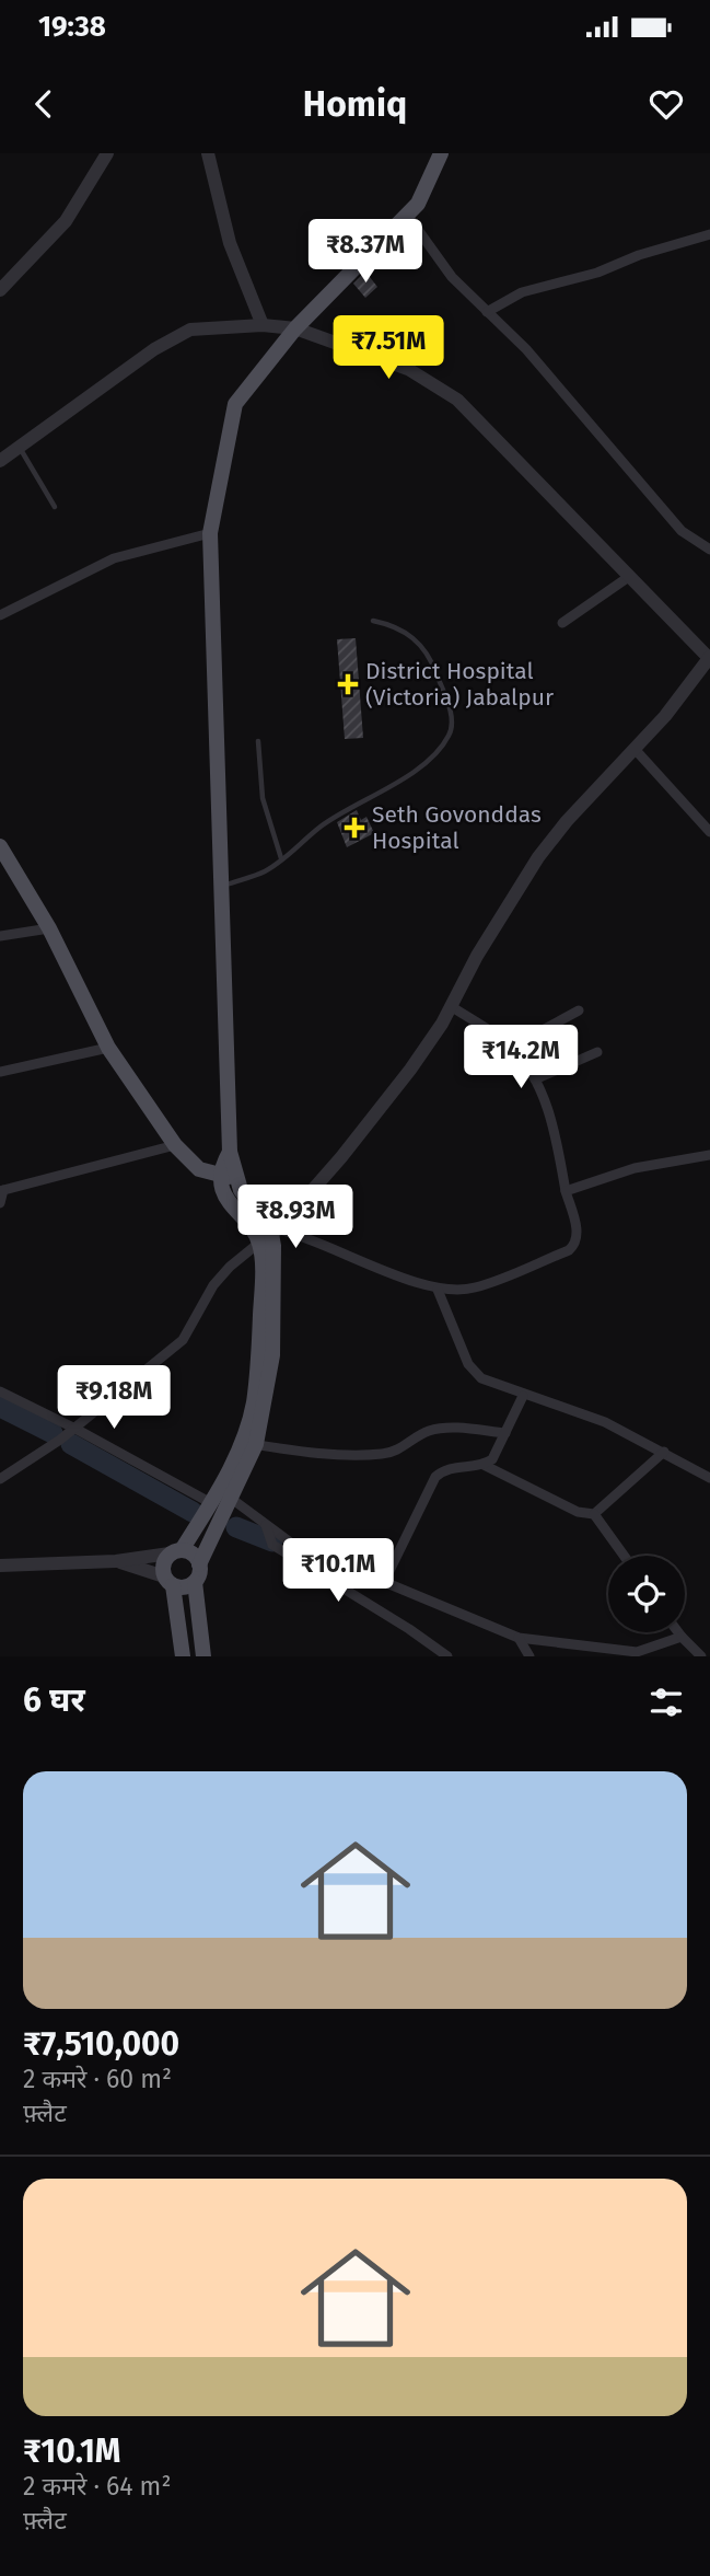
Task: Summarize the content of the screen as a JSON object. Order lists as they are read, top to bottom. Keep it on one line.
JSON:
{"places":{"health":["District Hospital (Victoria) Jabalpur","Seth Govonddas Hospital"]},"page":{"status":"19:38","header":"Homiq","price":["₹8.37M","₹7.51M","₹14.2M","₹8.93M","₹9.18M","₹10.1M"],"heading":"6 घर","list":[{"name":"₹7,510,000","note":"2 कमरे · 60 m² · फ़्लैट"},{"name":"₹10.1M","note":"2 कमरे · 64 m² · फ़्लैट"}]}}
